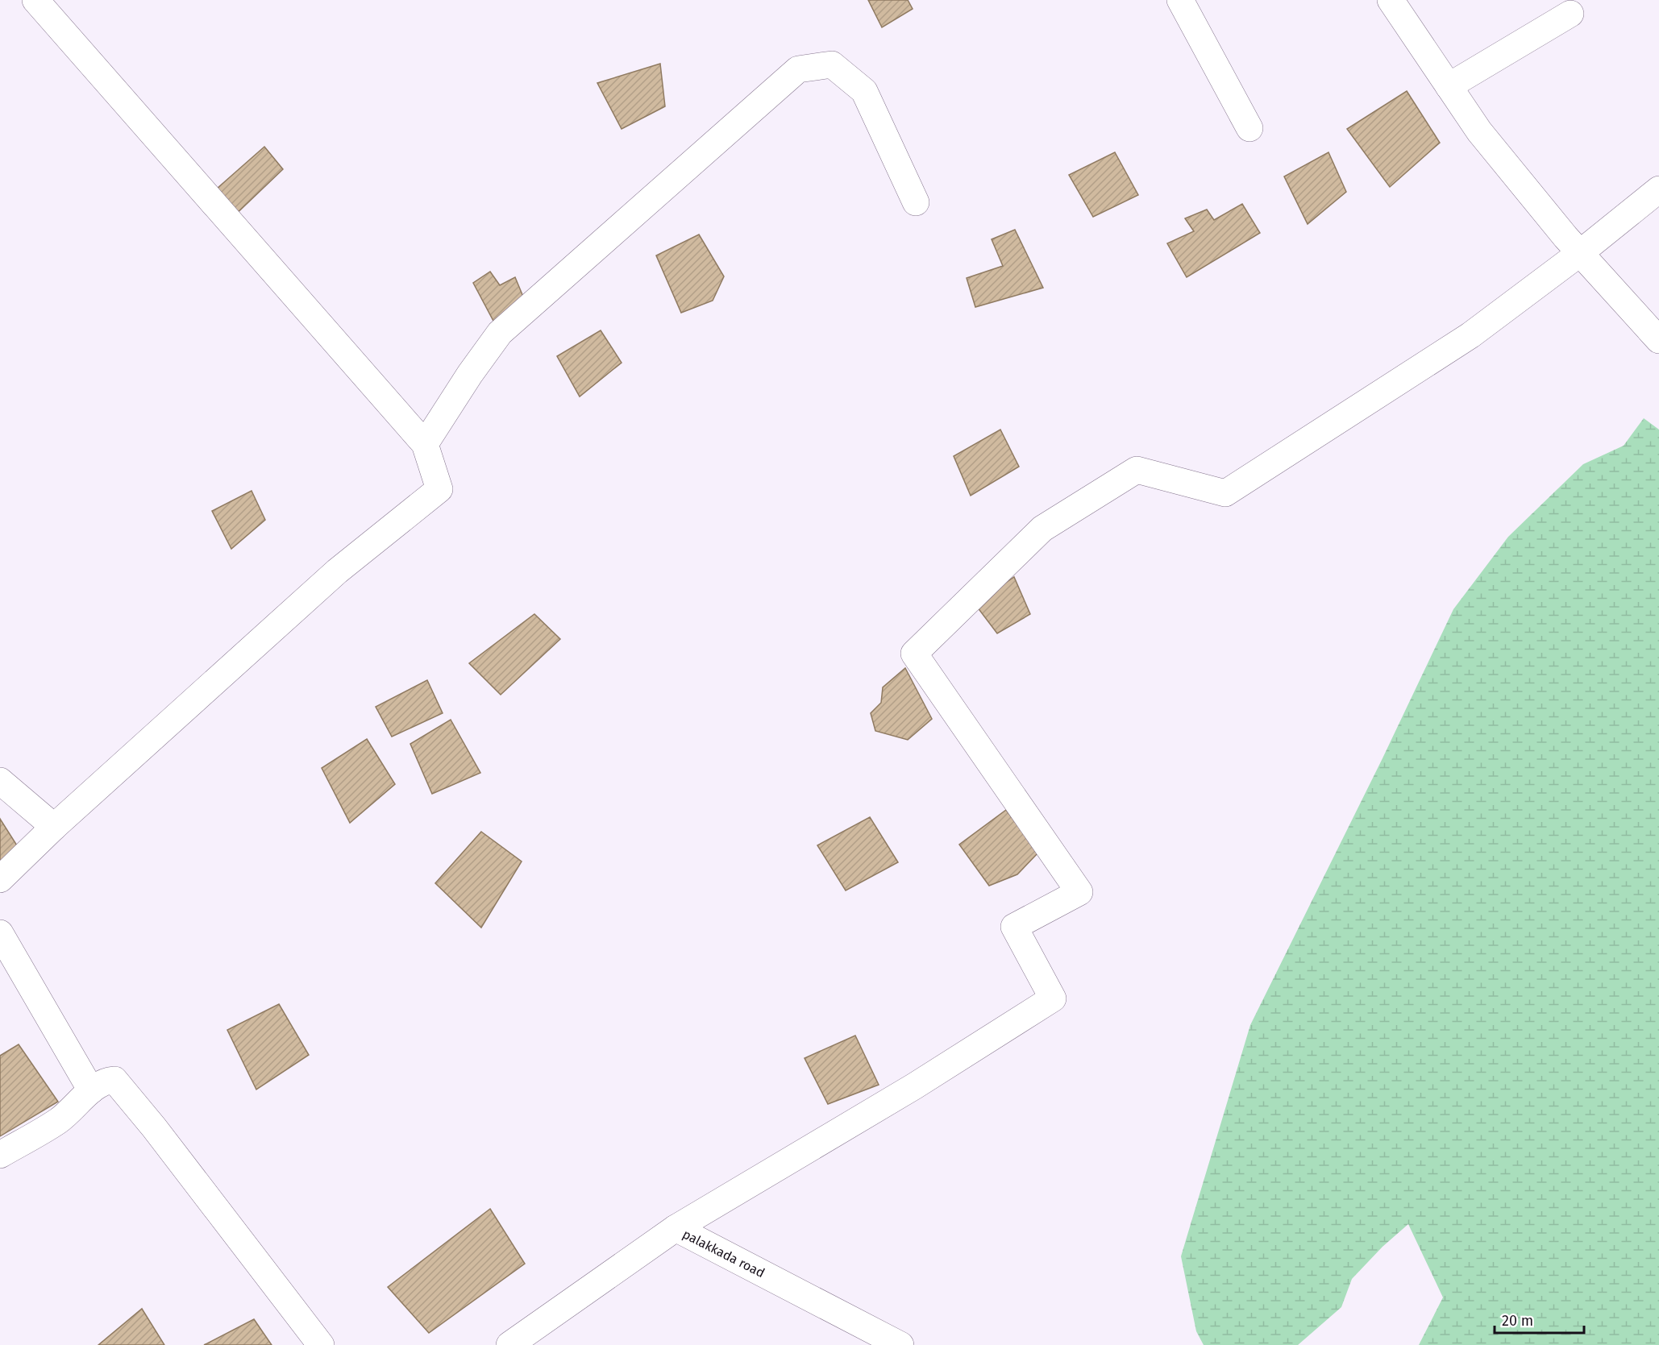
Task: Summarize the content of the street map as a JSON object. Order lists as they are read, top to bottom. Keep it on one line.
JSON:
{"streets":{"street":["palakkada road"]},"scale_bar":"20 m"}
